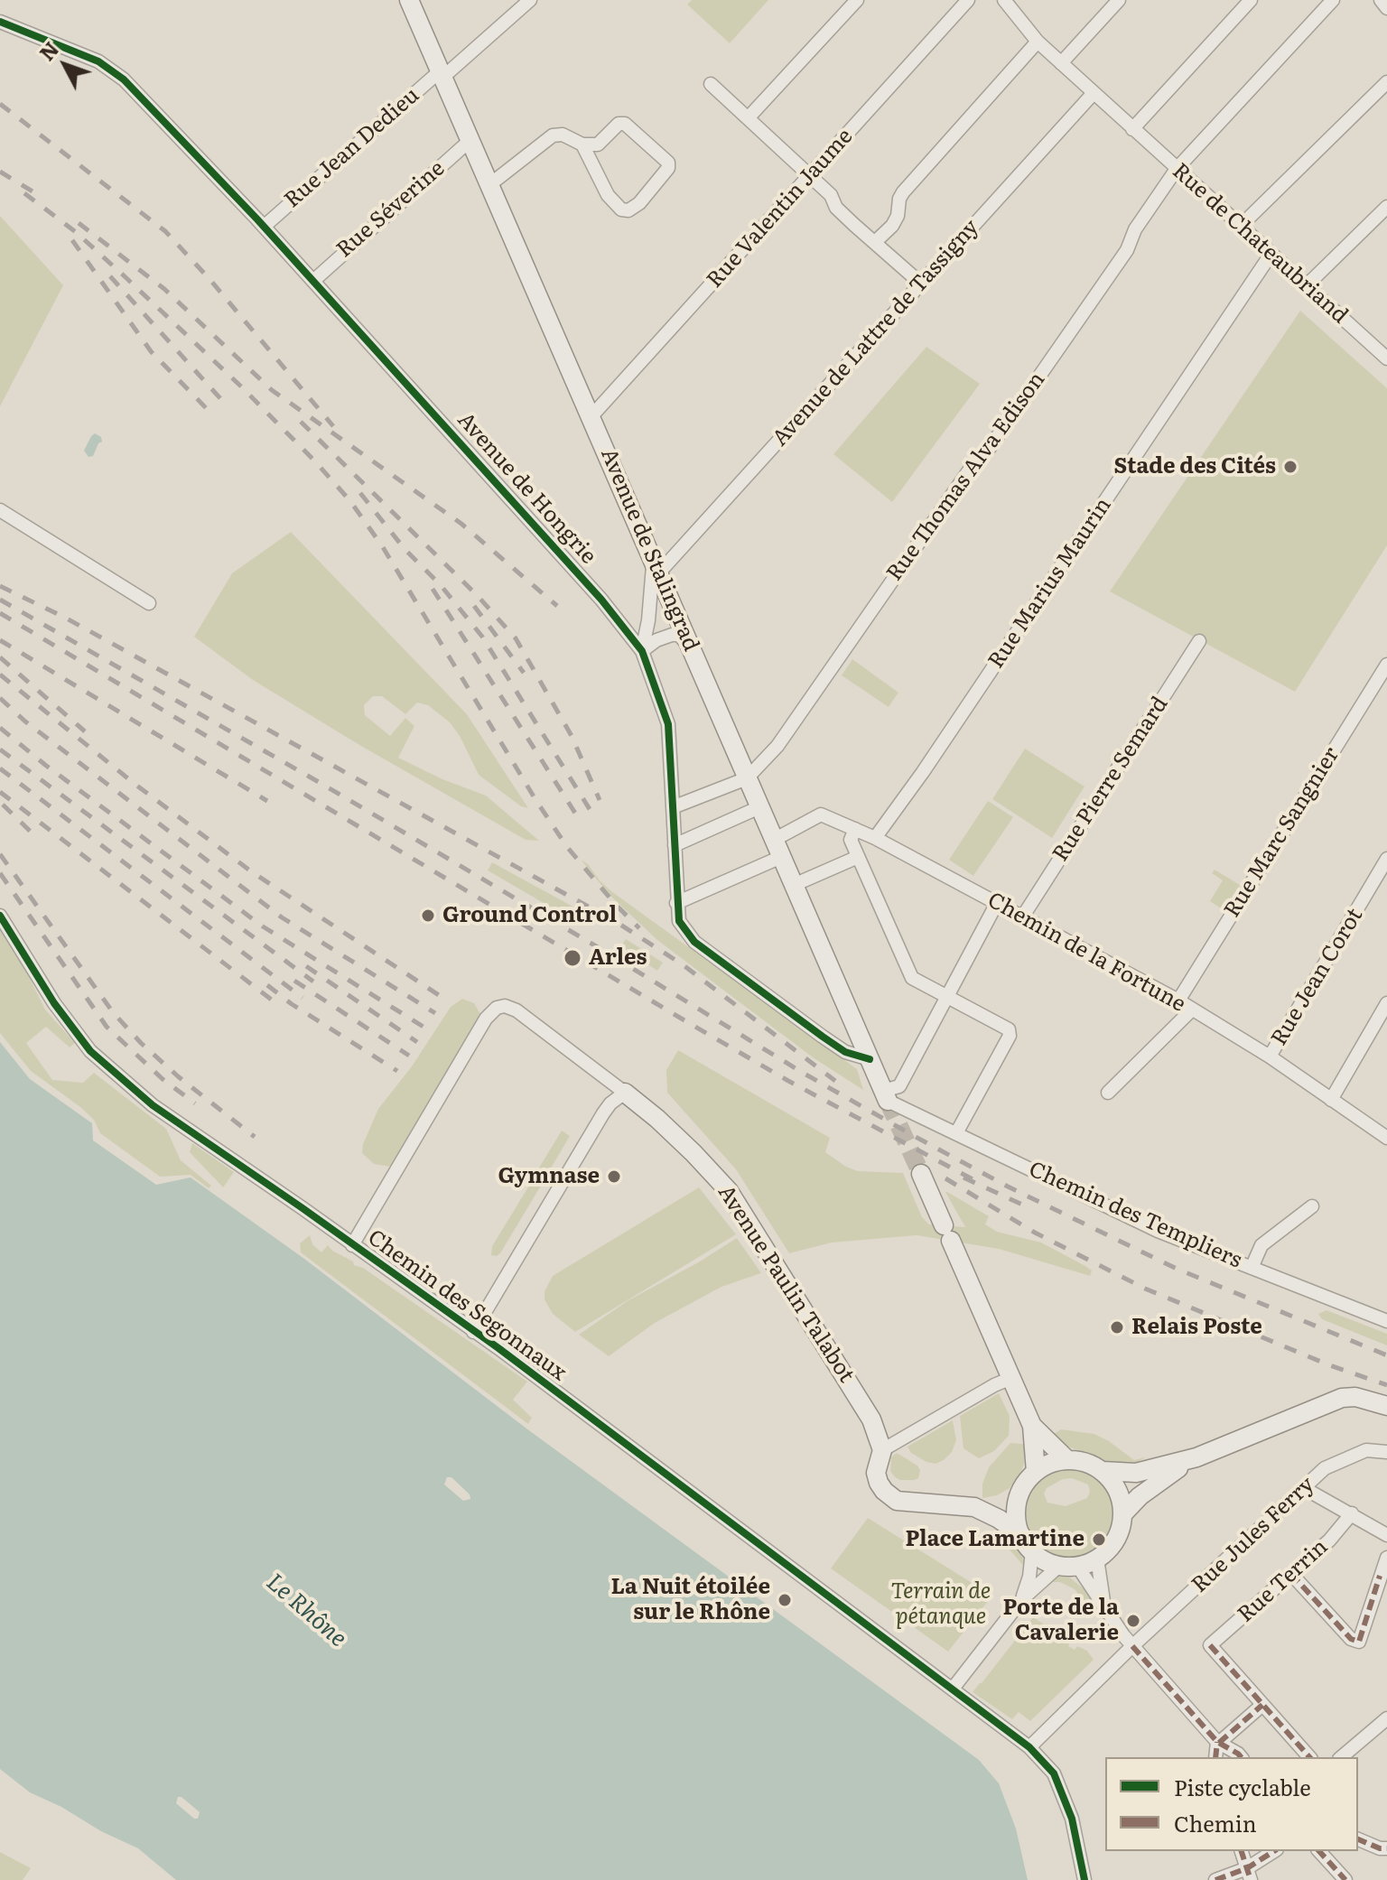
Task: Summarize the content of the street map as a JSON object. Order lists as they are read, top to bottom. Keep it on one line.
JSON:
{"streets":{"main road":["Avenue de Stalingrad","Avenue Paulin Talabot"],"street":["Rue Jean Dedieu","Rue Valentin Jaume","Rue Séverine","Rue de Chateaubriand","Avenue de Lattre de Tassigny","Rue Thomas Alva Edison","Avenue de Hongrie","Rue Marius Maurin","Rue Pierre Semard","Rue Marc Sangnier","Chemin de la Fortune","Rue Jean Corot","Chemin des Templiers","Chemin des Segonnaux","Rue Jules Ferry","Rue Terrin"]},"crossings":[["Rue Jean Dedieu","Avenue de Hongrie"],["Rue Jean Dedieu","Avenue de Stalingrad"],["Rue Valentin Jaume","Avenue de Stalingrad"],["Rue Séverine","Avenue de Hongrie"],["Rue Séverine","Avenue de Stalingrad"],["Rue de Chateaubriand","Avenue de Lattre de Tassigny"],["Rue de Chateaubriand","Rue Thomas Alva Edison"],["Rue de Chateaubriand","Rue Marius Maurin"],["Avenue de Lattre de Tassigny","Avenue de Stalingrad"],["Rue Thomas Alva Edison","Avenue de Stalingrad"],["Avenue de Hongrie","Avenue de Stalingrad"],["Avenue de Stalingrad","Chemin de la Fortune"],["Avenue de Stalingrad","Chemin des Templiers"],["Rue Marius Maurin","Chemin de la Fortune"],["Rue Pierre Semard","Chemin de la Fortune"],["Rue Marc Sangnier","Chemin de la Fortune"],["Chemin de la Fortune","Rue Jean Corot"],["Avenue Paulin Talabot","Chemin des Segonnaux"],["Chemin des Segonnaux","Rue Jules Ferry"]],"water":["Le Rhône"],"parks":["Terrain de pétanque"],"places":["Stade des Cités","Ground Control","Arles","Gymnase","Relais Poste","Place Lamartine","La Nuit étoilée sur le Rhône","Porte de la Cavalerie"],"legend":["Piste cyclable","Chemin"],"north":"top left"}
